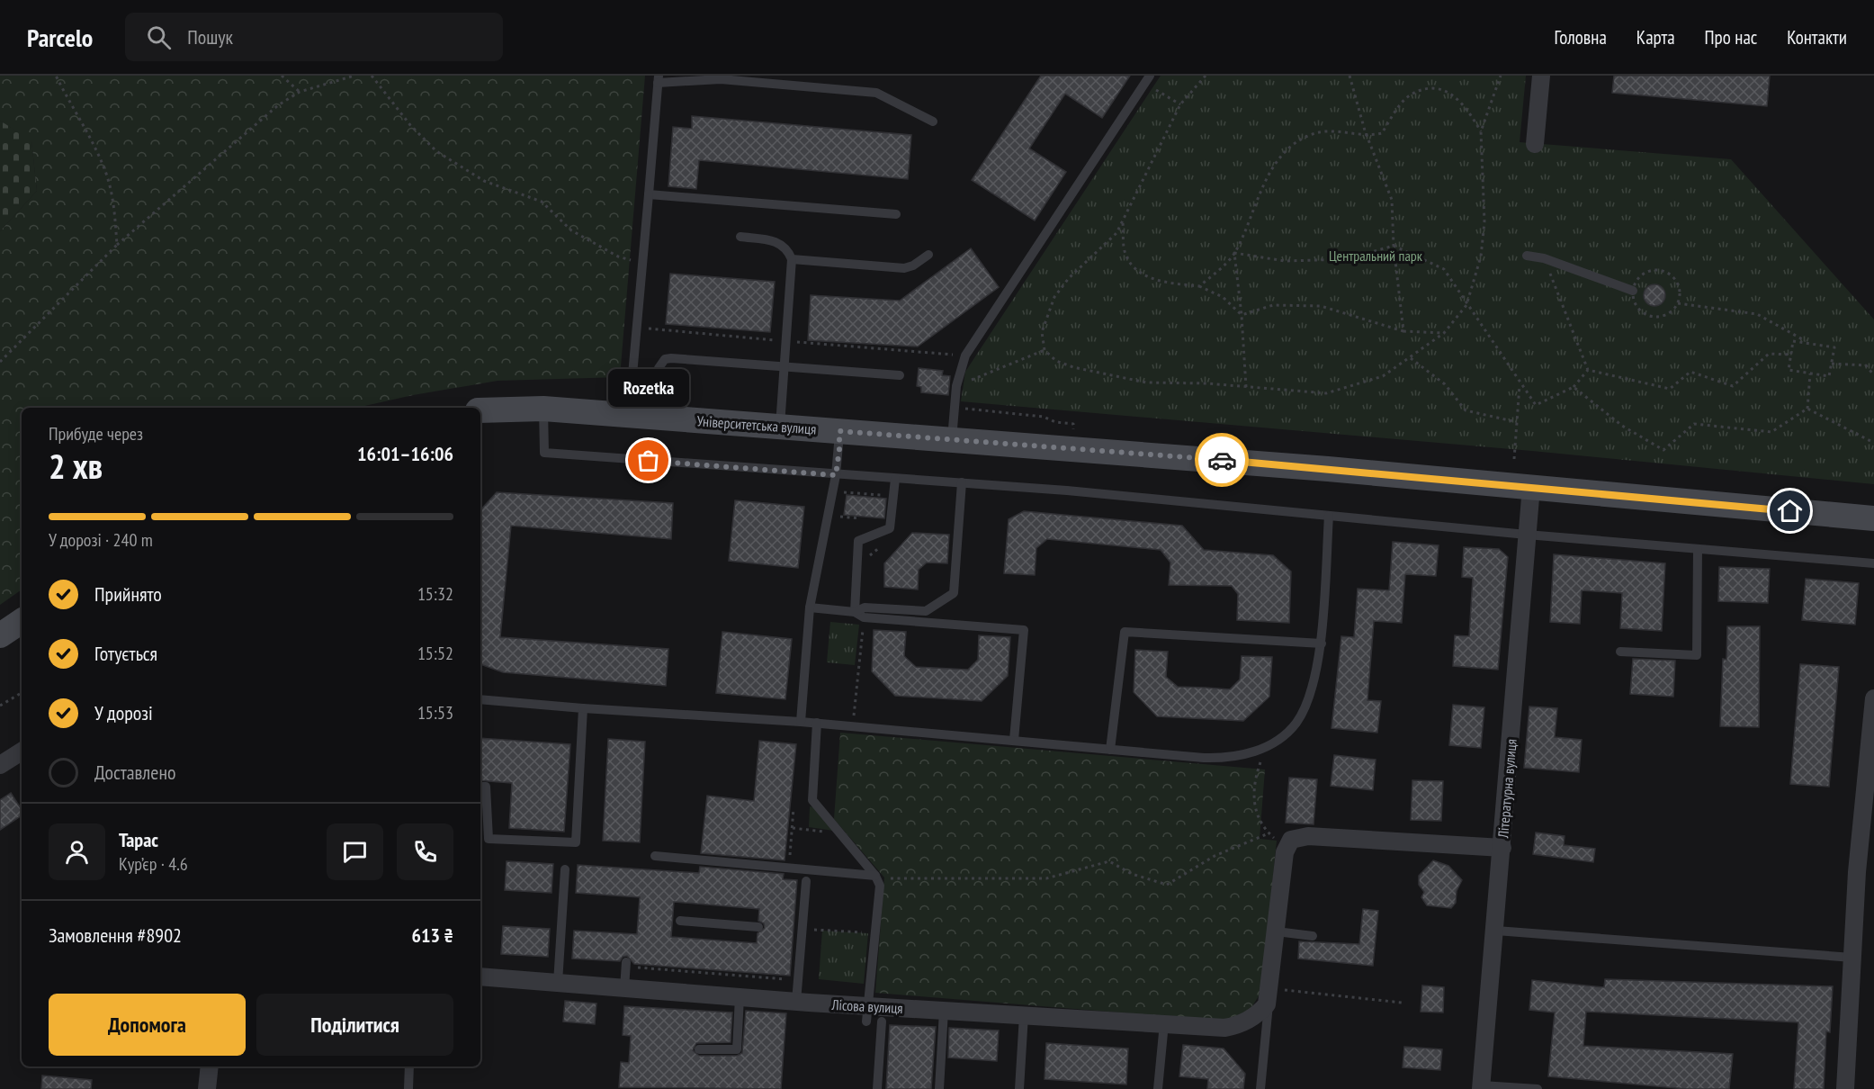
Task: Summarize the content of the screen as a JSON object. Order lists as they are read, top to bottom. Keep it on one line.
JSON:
{"streets":{"main road":["Університетська вулиця"],"street":["Літературна вулиця","Лісова вулиця"]},"crossings":[["Університетська вулиця","Літературна вулиця"]],"parks":["Центральний парк"],"places":["Rozetka"],"page":{"header":"Parcelo","search":"Пошук","nav":["Головна","Карта","Про нас","Контакти"],"bubble":"Rozetka","heading":["2 хв","Прибуде через","16:01–16:06"],"panel":["Тарас","Кур’єр · 4.6","Замовлення #8902","613 ₴"],"bar":"У дорозі · 240 m","list":[["Прийнято","15:32"],["Готується","15:52"],["У дорозі","15:53"],"Доставлено"],"buttons":["Допомога","Поділитися"]}}
